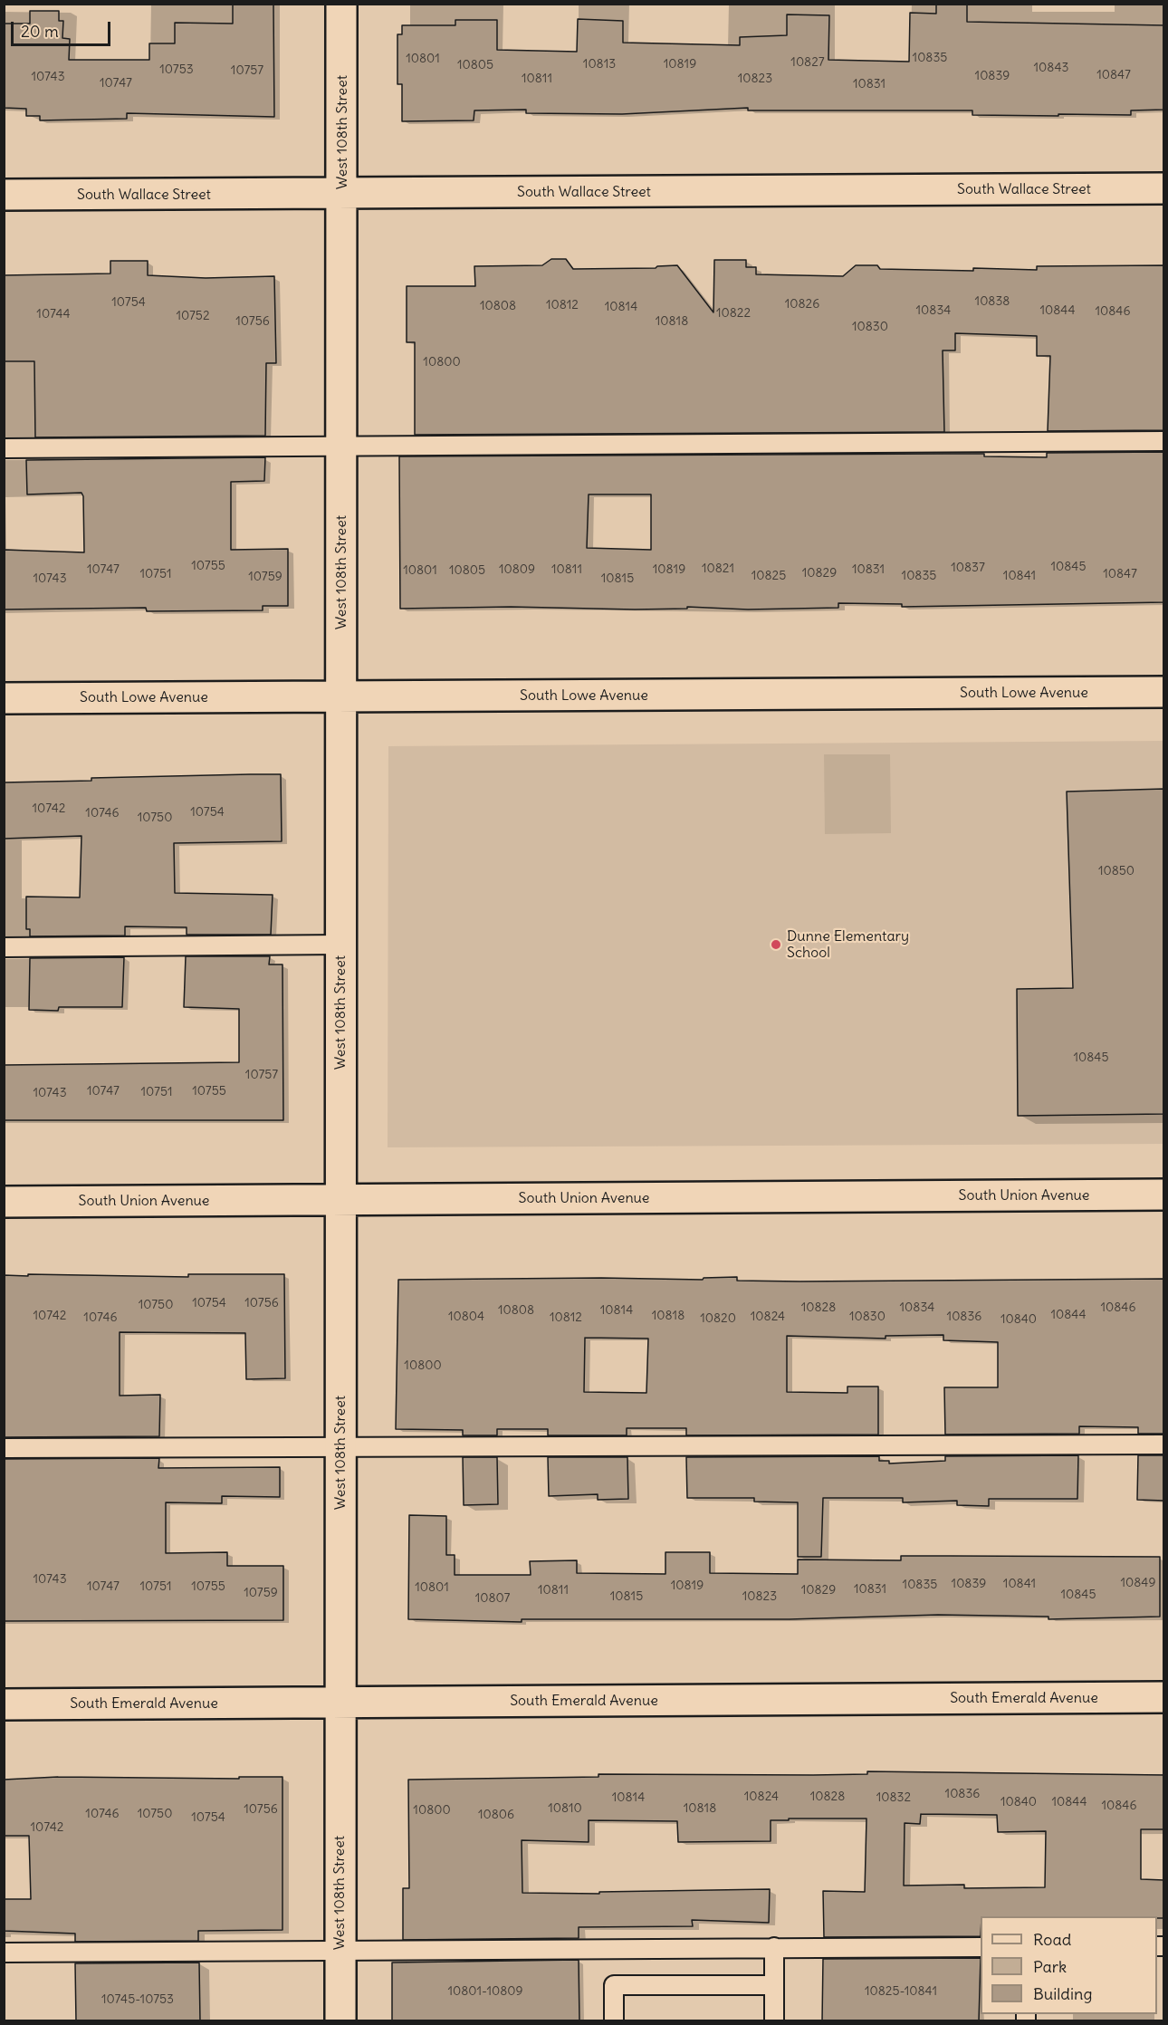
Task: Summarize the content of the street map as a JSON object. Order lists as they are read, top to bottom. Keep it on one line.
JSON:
{"streets":{"street":["West 108th Street","South Wallace Street","South Lowe Avenue","South Union Avenue","South Emerald Avenue"]},"crossings":[["West 108th Street","South Wallace Street"],["West 108th Street","South Lowe Avenue"],["West 108th Street","South Union Avenue"],["West 108th Street","South Emerald Avenue"]],"places":["Dunne Elementary School"],"house_numbers":["10835","10801","10827","10813","10819","10805","10843","10753","10757","10847","10839","10743","10811","10823","10747","10831","10838","10754","10826","10812","10808","10814","10834","10844","10846","10822","10744","10752","10756","10818","10830","10800","10755","10845","10837","10821","10747","10809","10811","10819","10831","10801","10805","10829","10751","10847","10825","10835","10841","10759","10743","10815","10742","10754","10746","10750","10850","10845","10757","10747","10755","10751","10743","10754","10756","10750","10828","10834","10846","10808","10814","10844","10742","10818","10804","10824","10830","10836","10746","10812","10820","10840","10800","10743","10849","10839","10841","10835","10819","10747","10751","10755","10801","10831","10811","10829","10759","10845","10815","10823","10807","10836","10824","10828","10814","10832","10840","10844","10846","10810","10818","10756","10800","10746","10750","10806","10754","10742","10801-10809","10825-10841","10745-10753"],"legend":["Road","Park","Building"],"scale_bar":"20 m"}
